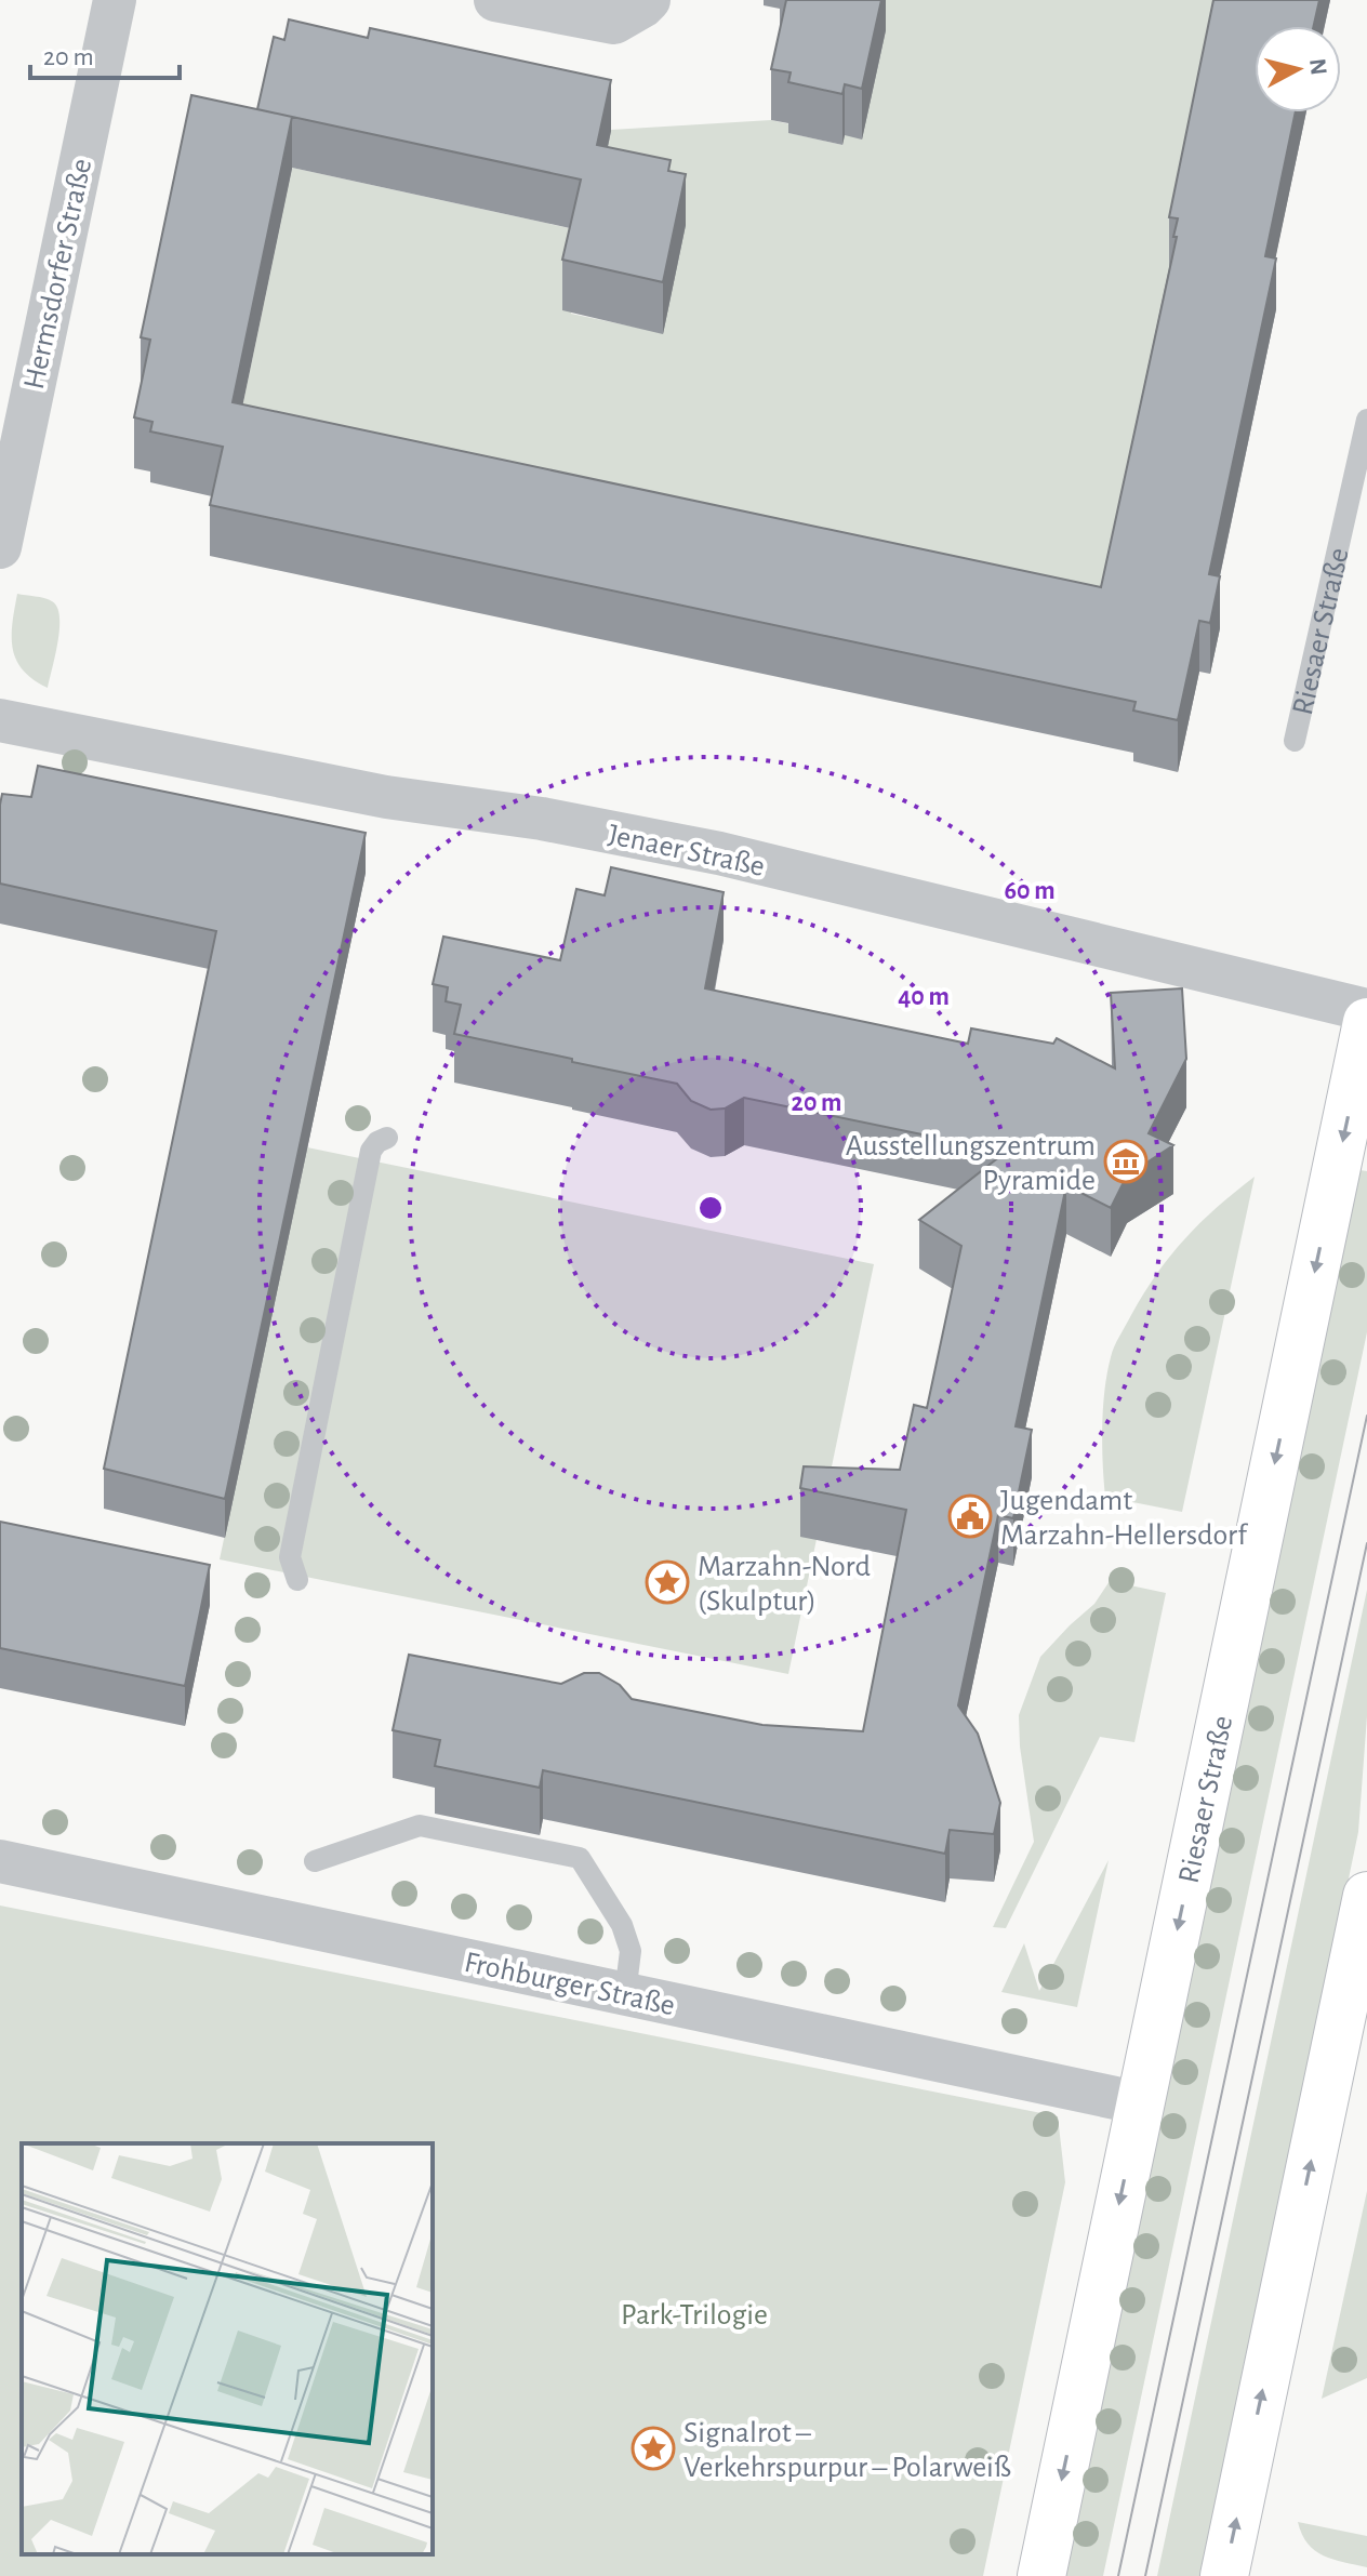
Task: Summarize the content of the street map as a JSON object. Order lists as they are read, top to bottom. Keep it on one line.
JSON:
{"streets":{"main road":["Riesaer Straße"],"street":["Hermsdorfer Straße","Jenaer Straße","Frohburger Straße"]},"crossings":[["Riesaer Straße","Frohburger Straße"]],"one_way":["Riesaer Straße"],"parks":["Park-Trilogie"],"places":{"museum":["Ausstellungszentrum Pyramide"],"public building":["Jugendamt Marzahn-Hellersdorf"],"place":["Marzahn-Nord (Skulptur)","Signalrot – Verkehrspurpur – Polarweiß"]},"scale_bar":"20 m","north":"right","rings":["60 m","40 m","20 m"]}
